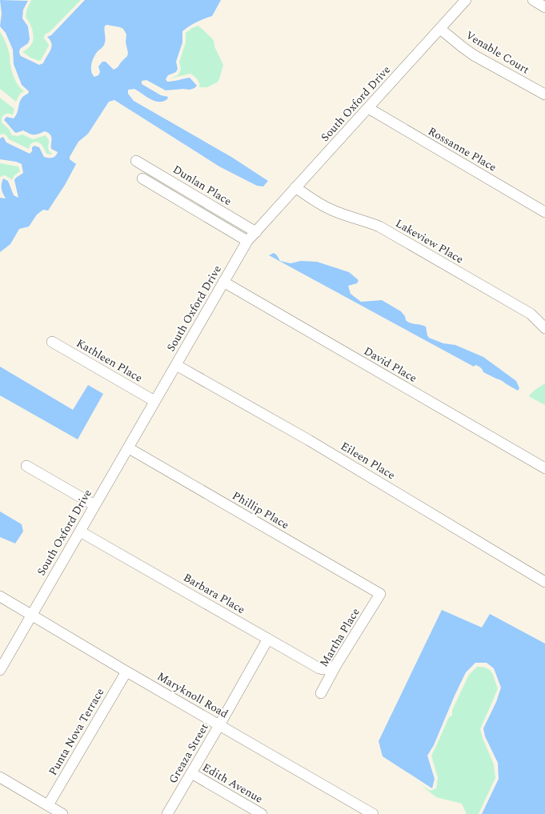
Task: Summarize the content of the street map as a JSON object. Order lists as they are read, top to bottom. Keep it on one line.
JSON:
{"streets":{"street":["Venable Court","South Oxford Drive","Rossanne Place","Dunlan Place","Lakeview Place","Kathleen Place","David Place","Eileen Place","Phillip Place","Barbara Place","Martha Place","Maryknoll Road","Punta Nova Terrace","Greaza Street","Edith Avenue"]},"crossings":[["Venable Court","South Oxford Drive"],["South Oxford Drive","Rossanne Place"],["South Oxford Drive","Dunlan Place"],["South Oxford Drive","Lakeview Place"],["South Oxford Drive","Kathleen Place"],["South Oxford Drive","David Place"],["South Oxford Drive","Eileen Place"],["South Oxford Drive","Phillip Place"],["South Oxford Drive","Barbara Place"],["South Oxford Drive","Maryknoll Road"],["Phillip Place","Martha Place"],["Barbara Place","Martha Place"],["Barbara Place","Greaza Street"],["Maryknoll Road","Punta Nova Terrace"],["Maryknoll Road","Greaza Street"],["Greaza Street","Edith Avenue"]]}
